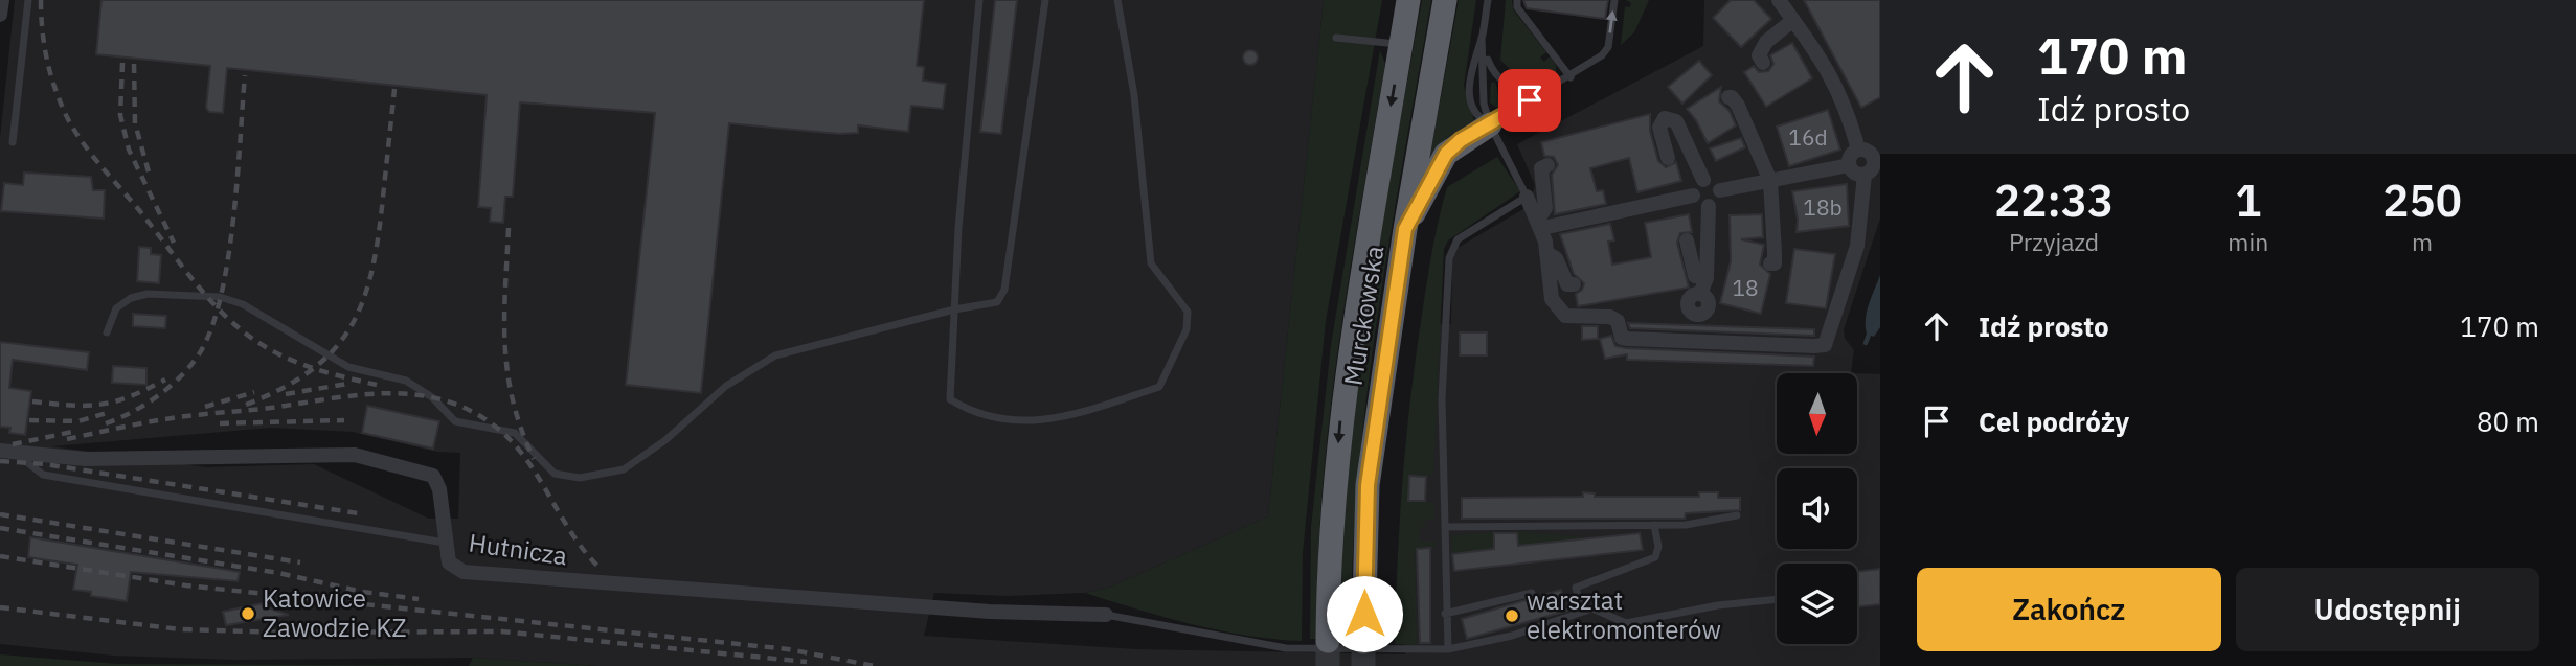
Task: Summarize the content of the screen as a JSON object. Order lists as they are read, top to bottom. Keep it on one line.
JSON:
{"streets":{"highway":["Murckowska"],"street":["Hutnicza"]},"places":["Katowice Zawodzie KZ","warsztat elektromonterów"],"house_numbers":["16d","18b","18"],"north":"bottom","page":{"turn":["170 m","Idź prosto"],"eta":["22:33","Przyjazd","1","min","250","m"],"list":[{"name":"Idź prosto","value":"170 m"},{"name":"Cel podróży","value":"80 m"}],"buttons":["Zakończ","Udostępnij"]}}
